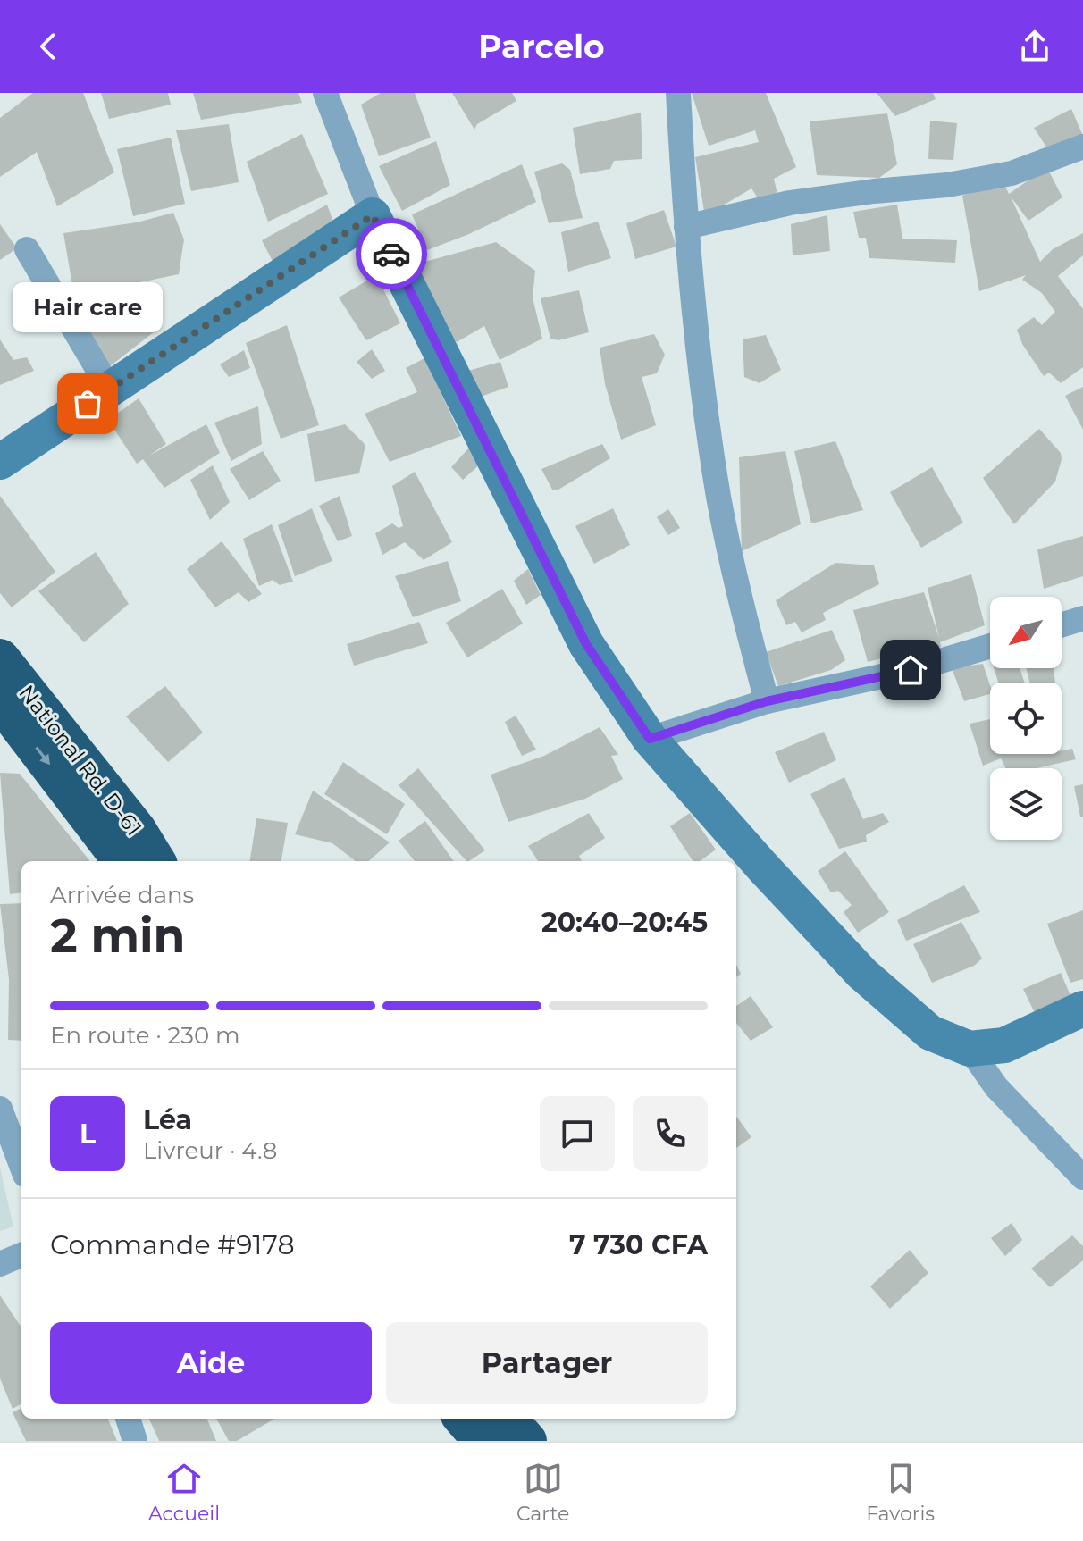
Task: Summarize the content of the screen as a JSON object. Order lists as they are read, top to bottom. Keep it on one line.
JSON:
{"streets":{"highway":["National Rd. D-61"]},"places":["Hair care"],"north":"bottom left","page":{"header":"Parcelo","bubble":"Hair care","heading":["2 min","Arrivée dans","20:40–20:45"],"panel":["Léa","Livreur · 4.8","Commande #9178","7 730 CFA"],"bar":"En route · 230 m","round":"L","buttons":["Aide","Partager"],"tabs":["Accueil","Carte","Favoris"]}}
